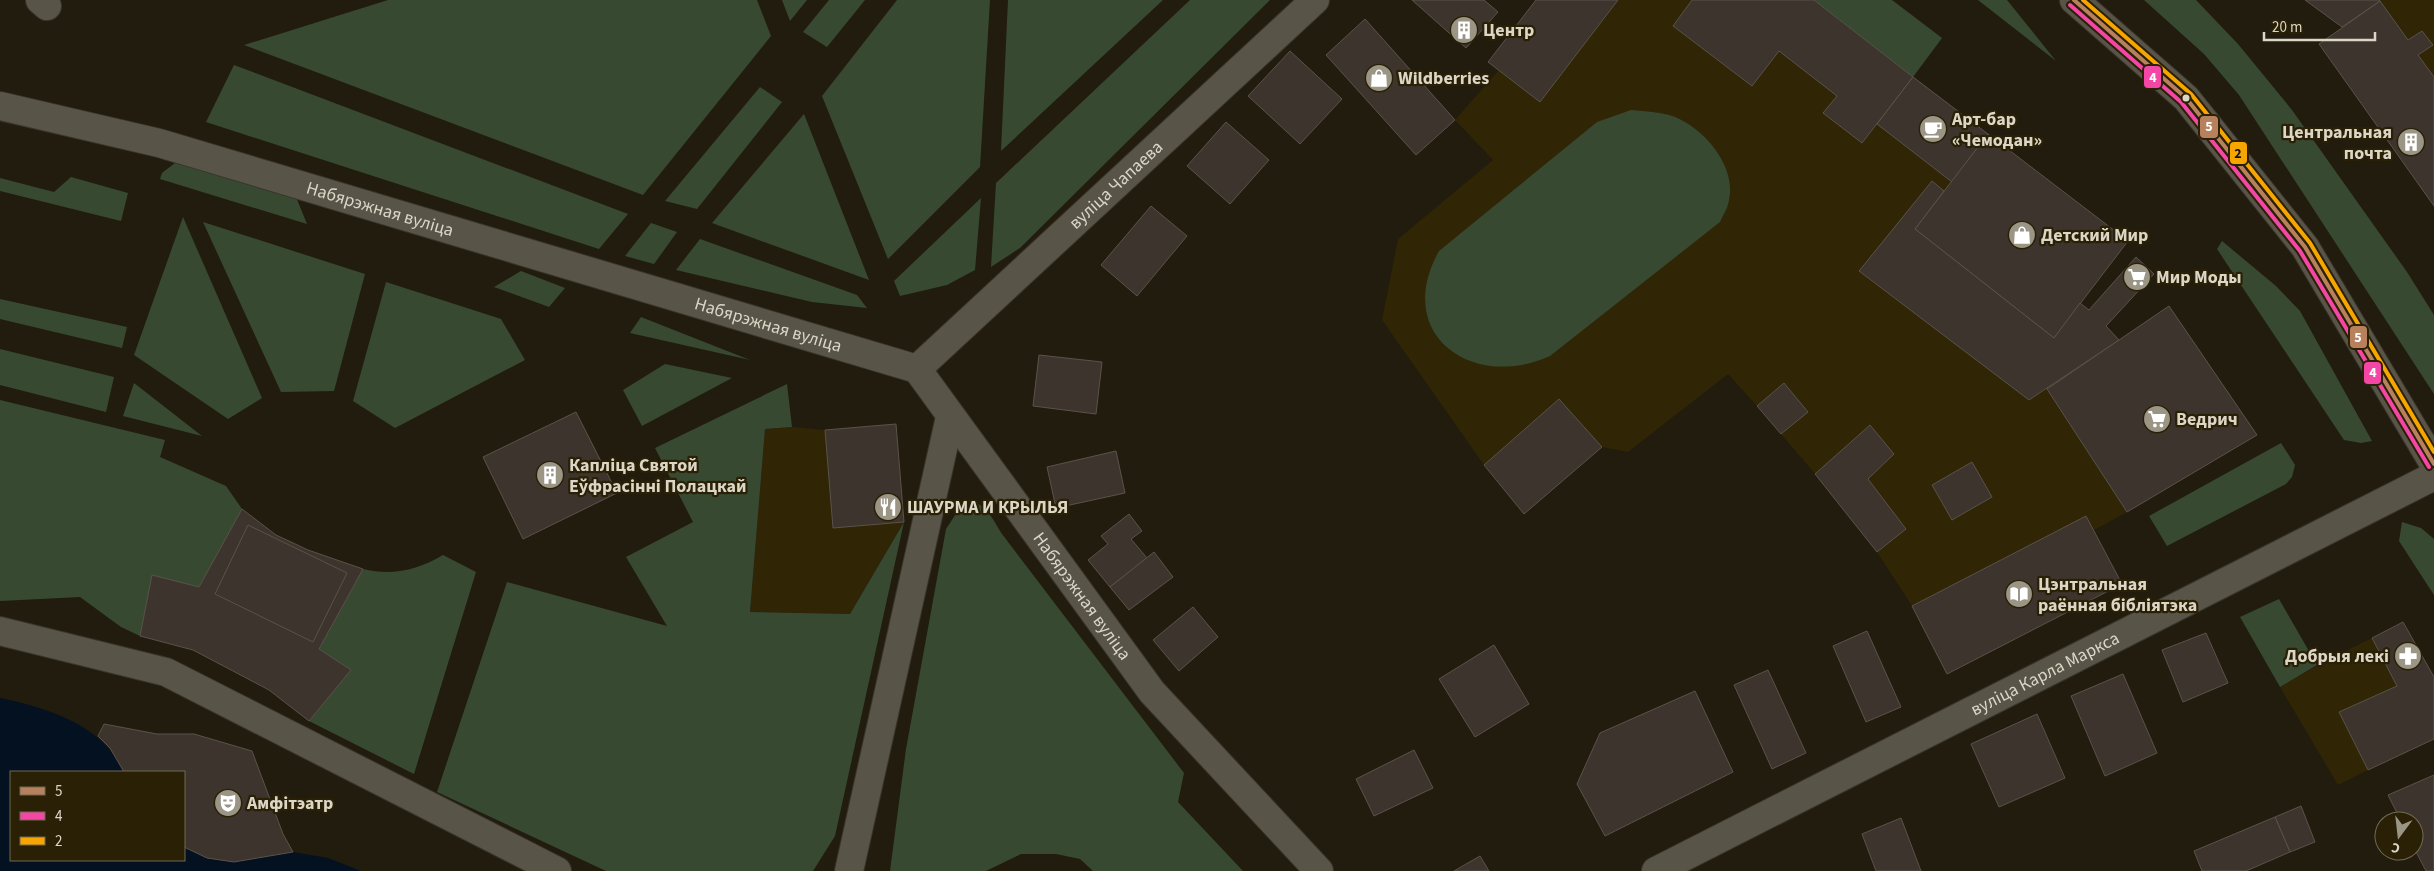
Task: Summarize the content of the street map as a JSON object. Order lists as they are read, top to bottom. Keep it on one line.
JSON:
{"streets":{"street":["вуліца Чапаева","Набярэжная вуліца","вуліца Карла Маркса"]},"crossings":[["вуліца Чапаева","Набярэжная вуліца"]],"places":{"building":["Центр","Центральная почта","Капліца Святой Еўфрасінні Полацкай"],"shop":["Wildberries","Детский Мир"],"cafe":["Арт-бар «Чемодан»"],"supermarket":["Мир Моды","Ведрич"],"restaurant":["ШАУРМА И КРЫЛЬЯ"],"library":["Цэнтральная раённая бібліятэка"],"pharmacy":["Добрыя лекі"],"theatre":["Амфітэатр"]},"lines":["transit line 5","transit line 2","transit line 4"],"legend":["5","4","2"],"scale_bar":"20 m","north":"bottom"}
